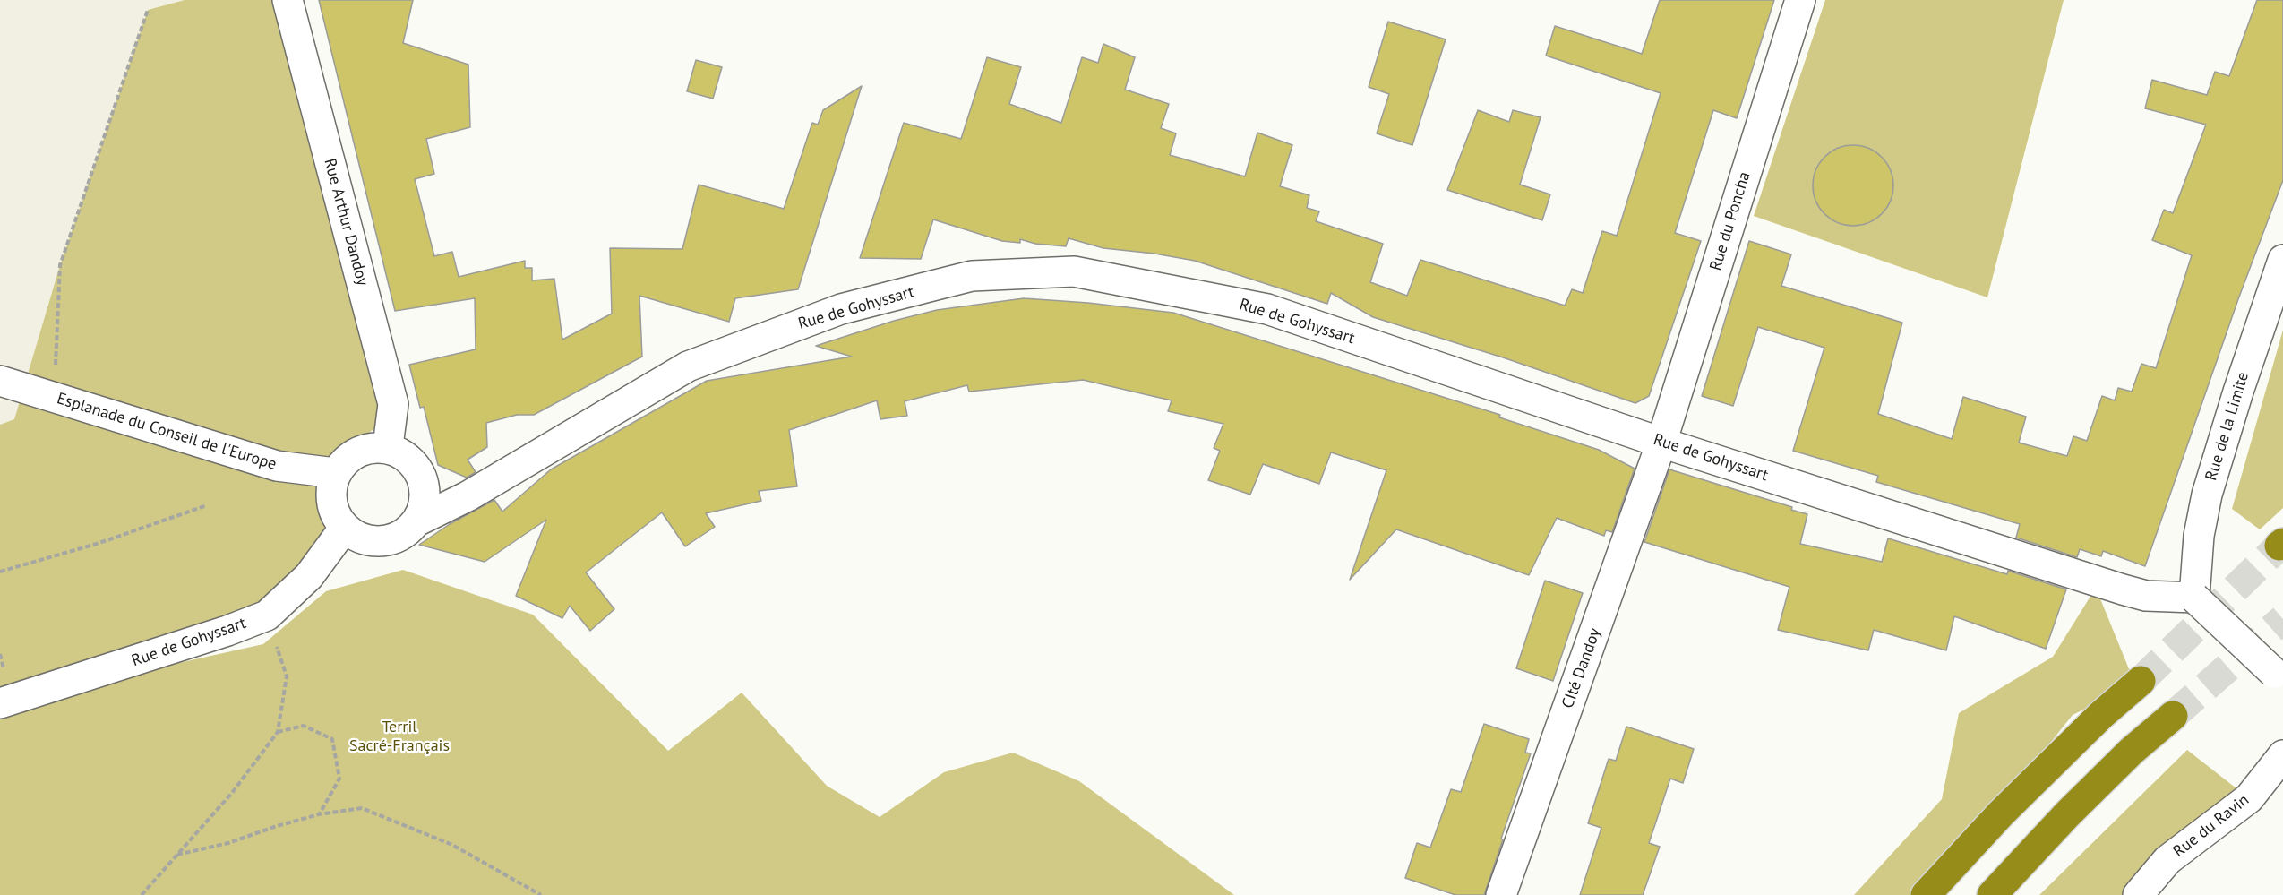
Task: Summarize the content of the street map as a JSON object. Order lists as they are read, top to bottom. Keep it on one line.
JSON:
{"streets":{"street":["Rue du Poncha","Rue Arthur Dandoy","Rue de Gohyssart","Rue de la Limite","Esplanade du Conseil de l'Europe","CIté Dandoy","Rue du Ravin"]},"crossings":[["Rue du Poncha","Rue de Gohyssart"],["Rue du Poncha","CIté Dandoy"],["Rue Arthur Dandoy","Rue de Gohyssart"],["Rue Arthur Dandoy","Esplanade du Conseil de l'Europe"],["Rue de Gohyssart","Rue de la Limite"],["Rue de Gohyssart","Esplanade du Conseil de l'Europe"],["Rue de Gohyssart","CIté Dandoy"]],"parks":["Terril Sacré-Français"]}
